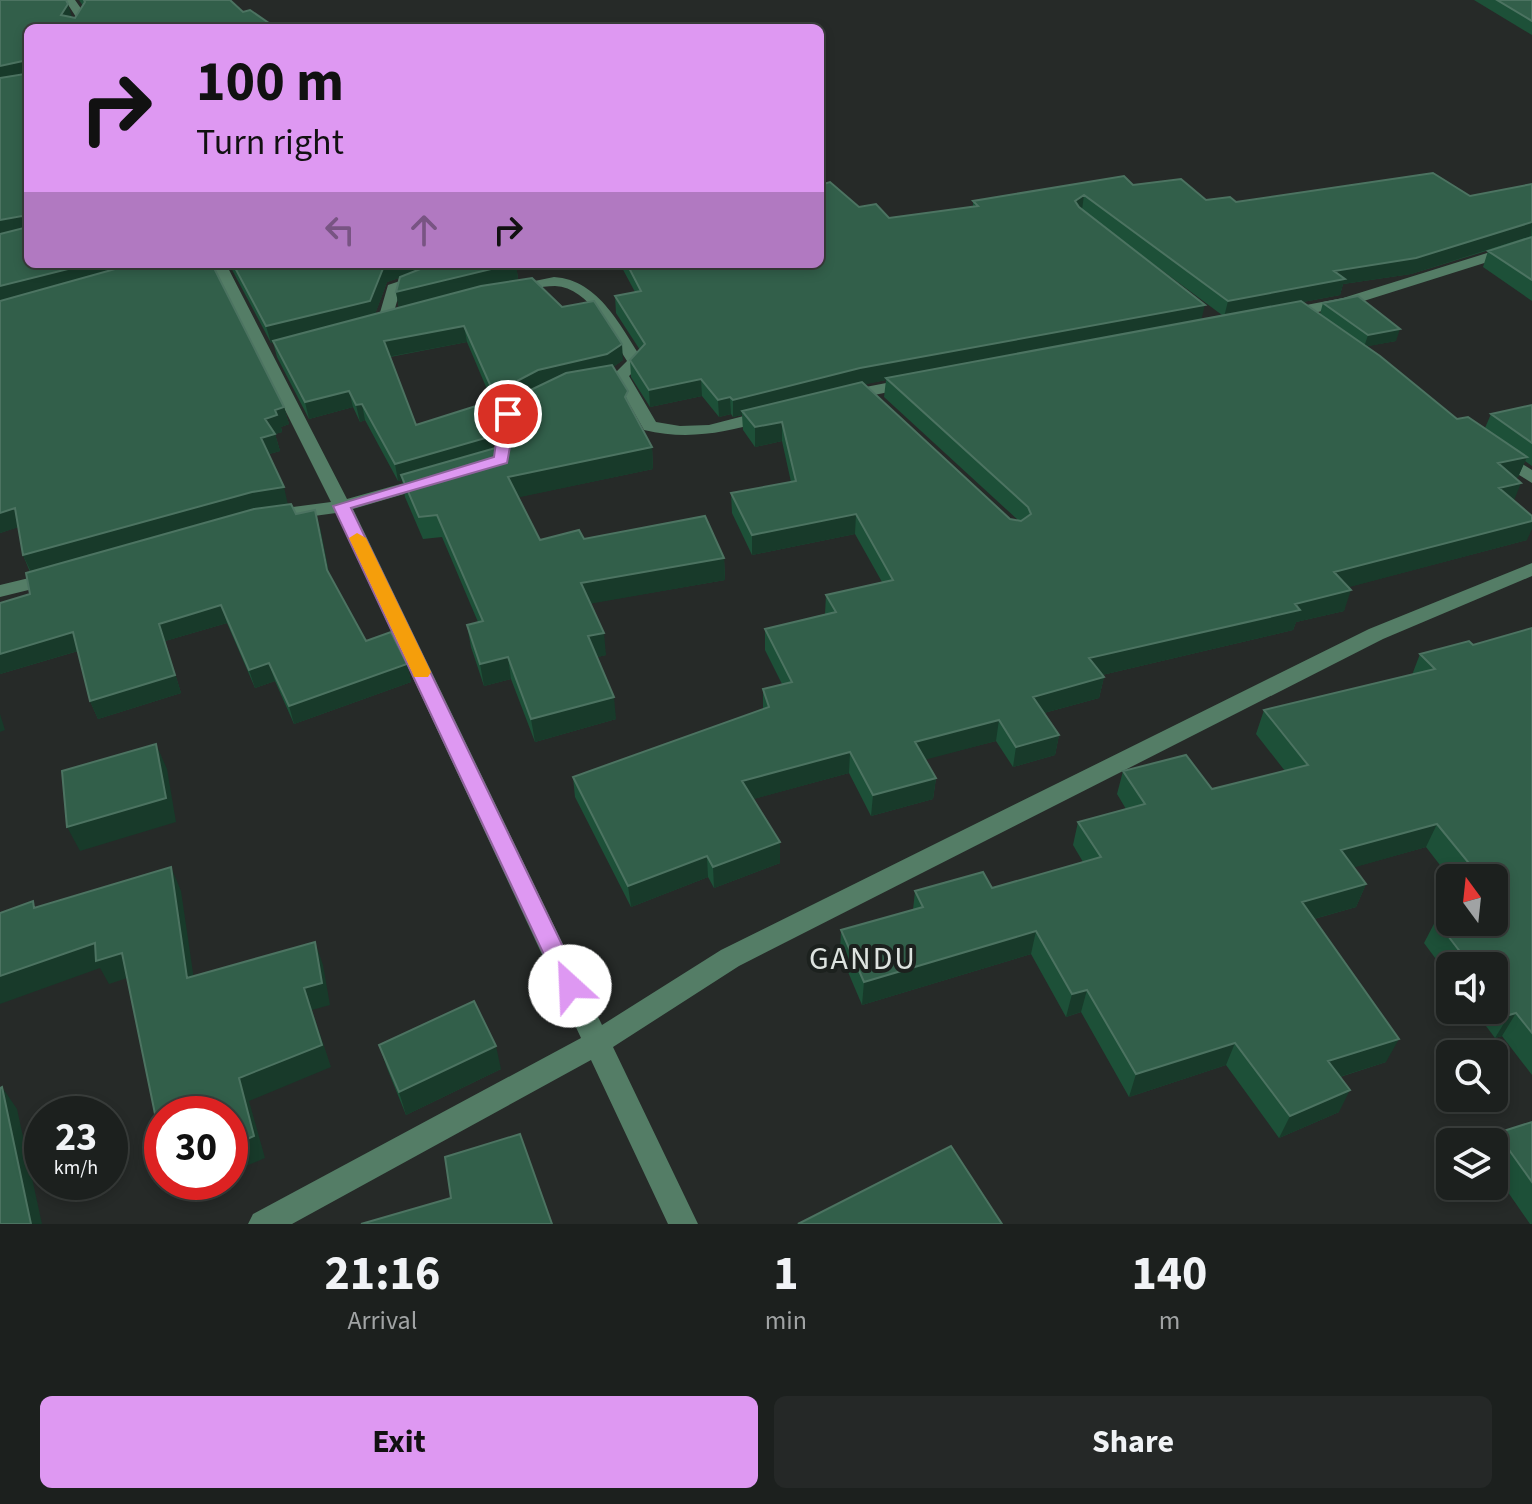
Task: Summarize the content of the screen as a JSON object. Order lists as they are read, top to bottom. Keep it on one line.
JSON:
{"districts":["GANDU"],"north":"top","page":{"turn":["100 m","Turn right"],"speed":"23 km/h","limit":"30","eta":["21:16","Arrival","1","min","140","m"],"buttons":["Exit","Share"]}}
